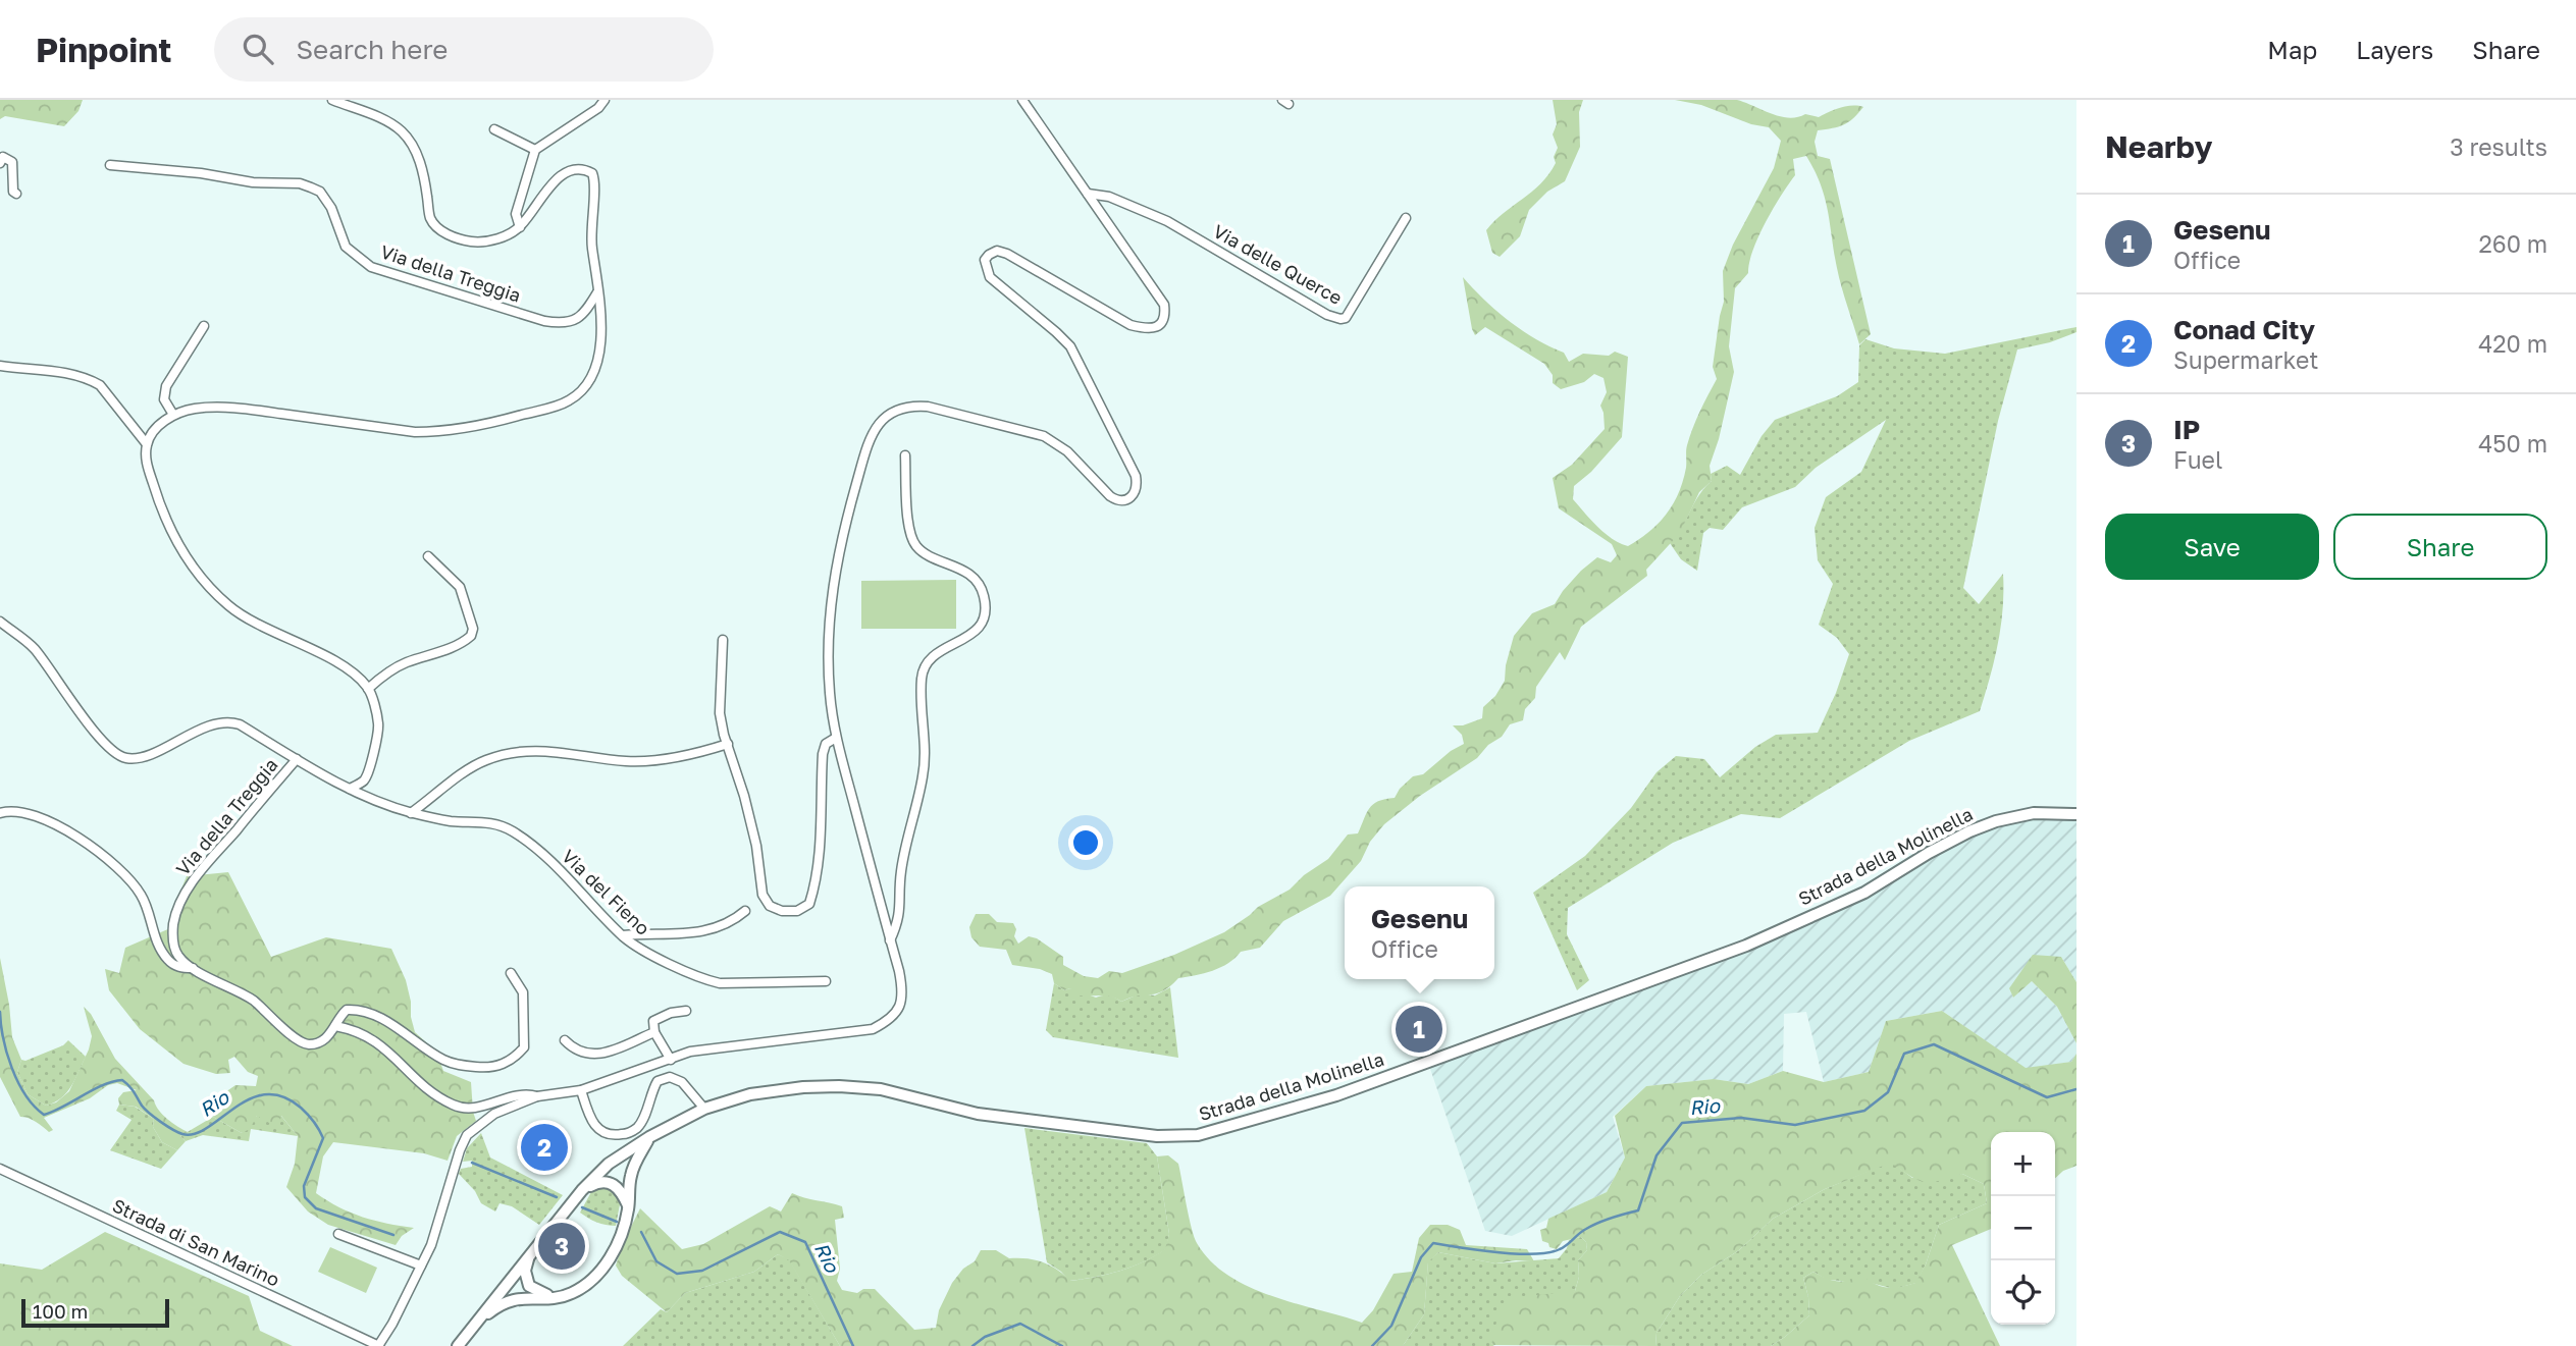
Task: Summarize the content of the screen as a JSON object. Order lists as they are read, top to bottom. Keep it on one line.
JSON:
{"streets":{"main road":["Strada della Molinella"],"street":["Via delle Querce","Via della Treggia","Via del Fieno","Strada di San Marino"]},"crossings":[["Via della Treggia","Via del Fieno"]],"water":["Rio"],"scale_bar":"100 m","page":{"header":"Pinpoint","search":"Search here","nav":["Map","Layers","Share"],"heading":["Nearby","3 results"],"list":[{"mark":"1","name":"Gesenu","note":"Office","value":"260 m"},{"mark":"2","name":"Conad City","note":"Supermarket","value":"420 m"},{"mark":"3","name":"IP","note":"Fuel","value":"450 m"}],"buttons":["Save","Share"],"popup":["Gesenu","Office"],"pins":["1","2","3"],"map_buttons":["+","−"],"scale":"100 m"}}
